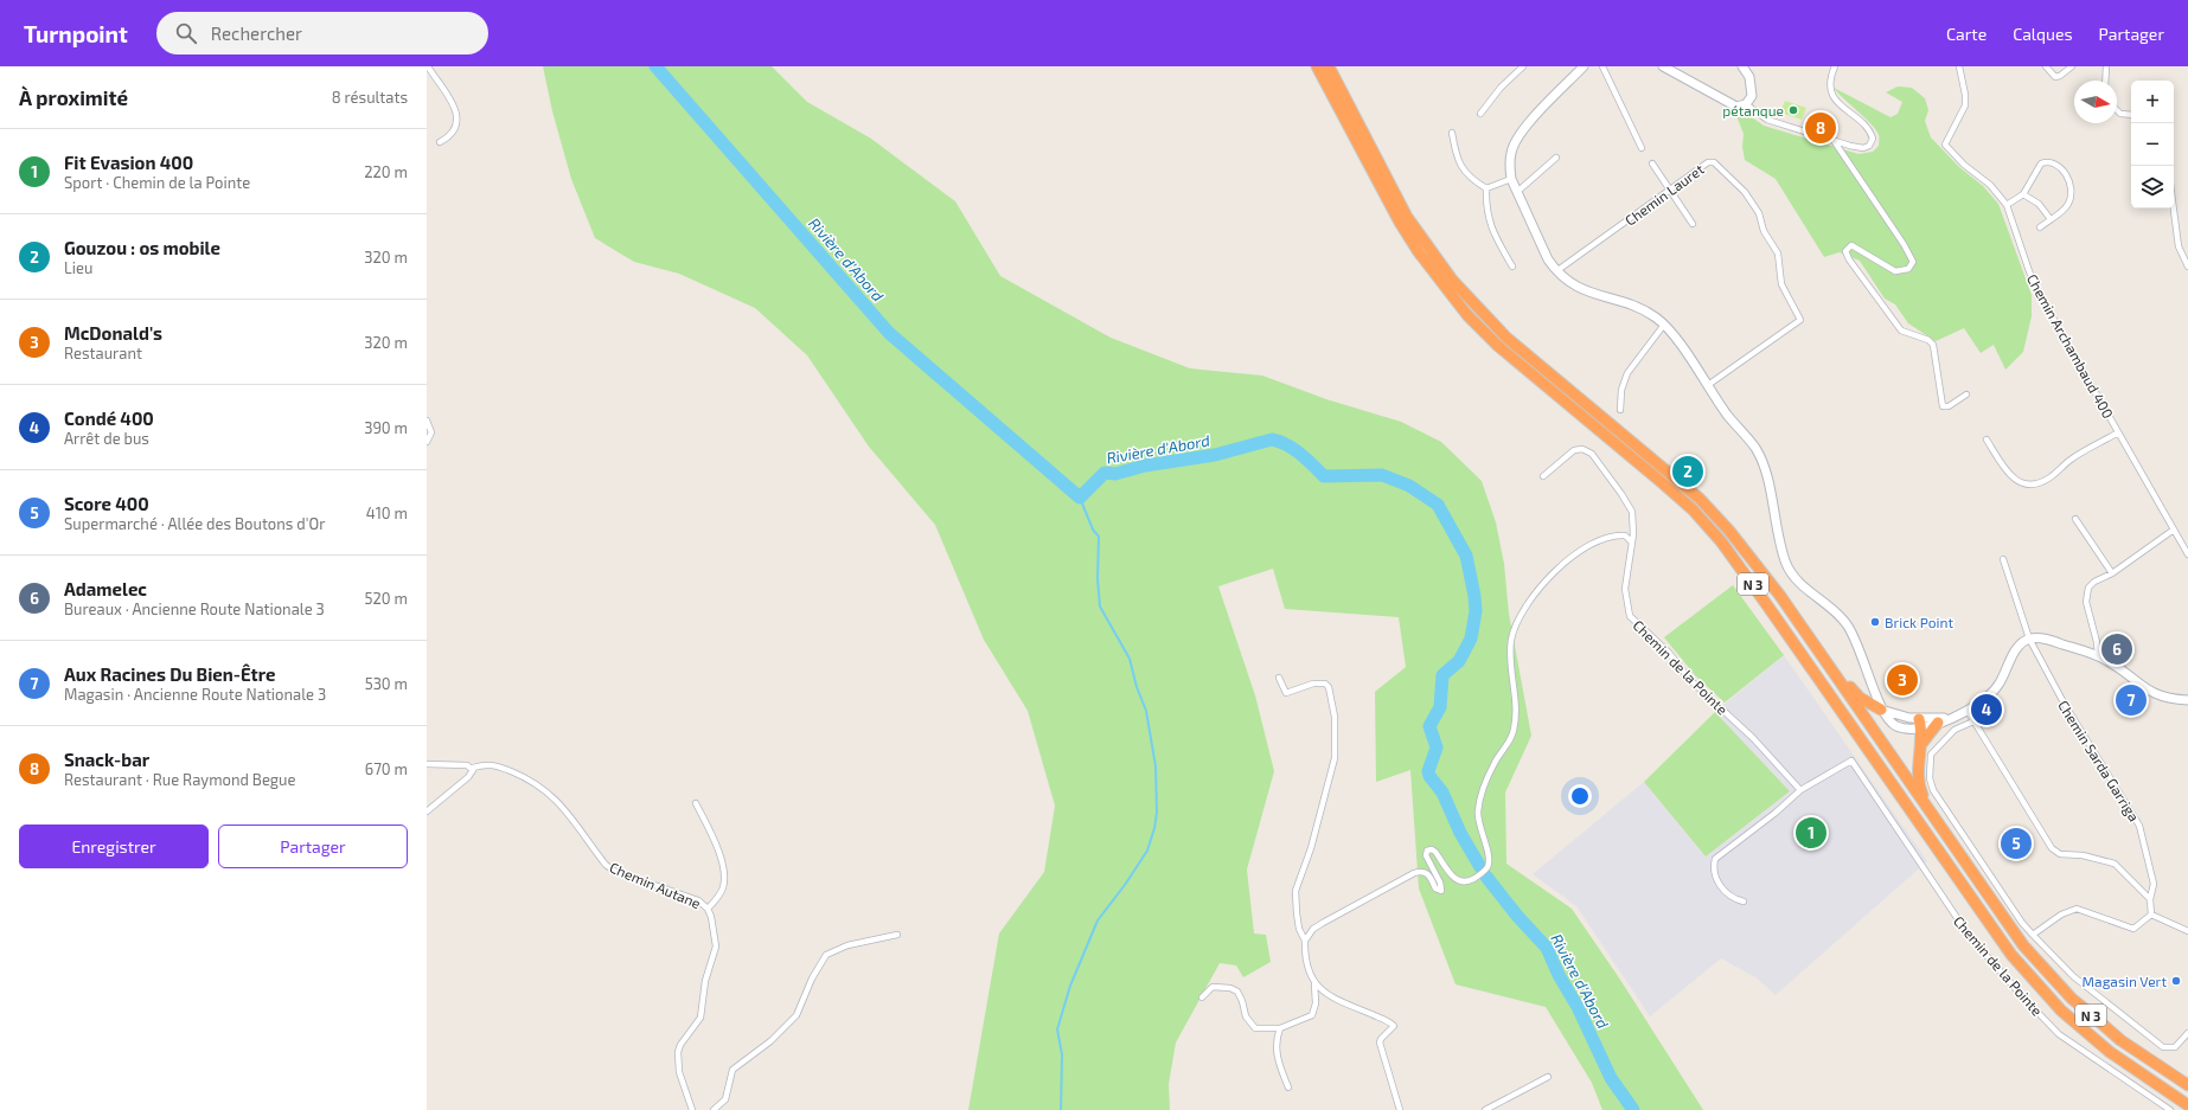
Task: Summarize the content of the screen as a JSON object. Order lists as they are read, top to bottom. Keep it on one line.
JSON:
{"streets":{"highway":["N 3"],"street":["Chemin Lauret","Chemin Archambaud 400","Chemin de la Pointe","Chemin Sarda Garriga","Chemin Autane"]},"water":["Rivière d'Abord"],"places":["pétanque","Brick Point","Magasin Vert"],"north":"right","page":{"header":"Turnpoint","search":"Rechercher","nav":["Carte","Calques","Partager"],"heading":["À proximité","8 résultats"],"map_buttons":["+","−"],"pins":["8","2","6","3","7","4","1","5"],"list":[{"mark":"1","name":"Fit Evasion 400","note":"Sport · Chemin de la Pointe","value":"220 m"},{"mark":"2","name":"Gouzou : os mobile","note":"Lieu","value":"320 m"},{"mark":"3","name":"McDonald's","note":"Restaurant","value":"320 m"},{"mark":"4","name":"Condé 400","note":"Arrêt de bus","value":"390 m"},{"mark":"5","name":"Score 400","note":"Supermarché · Allée des Boutons d'Or","value":"410 m"},{"mark":"6","name":"Adamelec","note":"Bureaux · Ancienne Route Nationale 3","value":"520 m"},{"mark":"7","name":"Aux Racines Du Bien-Être","note":"Magasin · Ancienne Route Nationale 3","value":"530 m"},{"mark":"8","name":"Snack-bar","note":"Restaurant · Rue Raymond Begue","value":"670 m"}],"buttons":["Enregistrer","Partager"]}}
